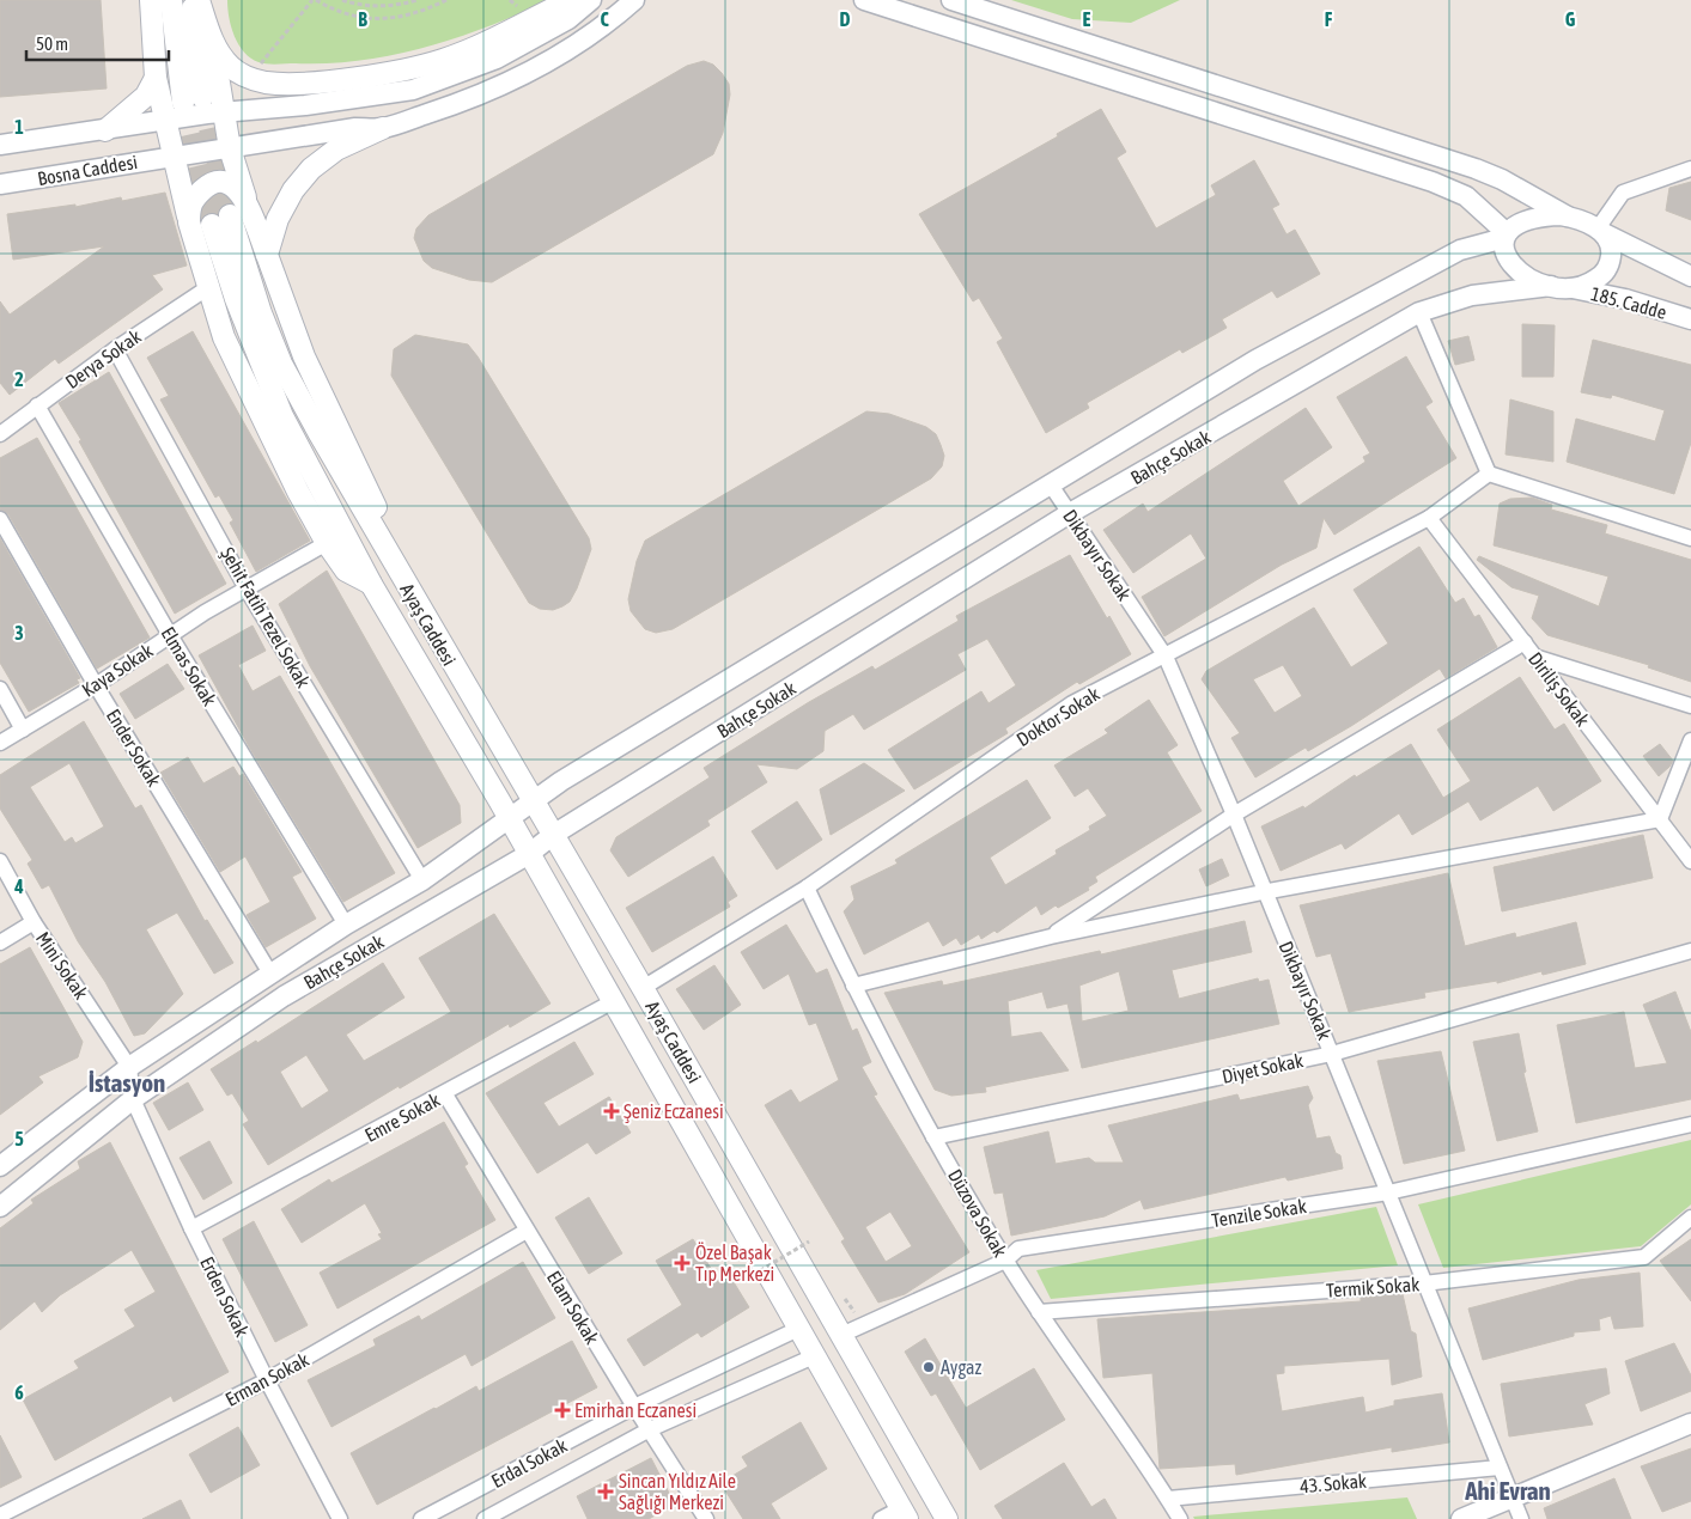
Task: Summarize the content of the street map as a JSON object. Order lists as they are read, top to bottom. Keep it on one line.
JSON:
{"streets":{"main road":["Ayaş Caddesi"],"street":["Bosna Caddesi","185. Cadde","Derya Sokak","Bahçe Sokak","Dikbayır Sokak","Şehit Fatih Tezel Sokak","Elmas Sokak","Kaya Sokak","Diriliş Sokak","Doktor Sokak","Ender Sokak","Mini Sokak","Diyet Sokak","Emre Sokak","Düzova Sokak","Tenzile Sokak","Termik Sokak","Erden Sokak","Elam Sokak","Erman Sokak","Erdal Sokak","43. Sokak"]},"crossings":[["185. Cadde","Bahçe Sokak"],["Derya Sokak","Şehit Fatih Tezel Sokak"],["Derya Sokak","Elmas Sokak"],["Bahçe Sokak","Dikbayır Sokak"],["Bahçe Sokak","Şehit Fatih Tezel Sokak"],["Bahçe Sokak","Ayaş Caddesi"],["Bahçe Sokak","Elmas Sokak"],["Bahçe Sokak","Ender Sokak"],["Bahçe Sokak","Mini Sokak"],["Bahçe Sokak","Erden Sokak"],["Dikbayır Sokak","Doktor Sokak"],["Dikbayır Sokak","Diyet Sokak"],["Dikbayır Sokak","Tenzile Sokak"],["Dikbayır Sokak","Termik Sokak"],["Dikbayır Sokak","43. Sokak"],["Şehit Fatih Tezel Sokak","Kaya Sokak"],["Ayaş Caddesi","Doktor Sokak"],["Ayaş Caddesi","Emre Sokak"],["Ayaş Caddesi","Tenzile Sokak"],["Ayaş Caddesi","Erdal Sokak"],["Elmas Sokak","Kaya Sokak"],["Kaya Sokak","Ender Sokak"],["Diriliş Sokak","Doktor Sokak"],["Doktor Sokak","Düzova Sokak"],["Mini Sokak","Erden Sokak"],["Diyet Sokak","Düzova Sokak"],["Emre Sokak","Erden Sokak"],["Emre Sokak","Elam Sokak"],["Düzova Sokak","Tenzile Sokak"],["Düzova Sokak","Termik Sokak"],["Düzova Sokak","43. Sokak"],["Erden Sokak","Erman Sokak"],["Elam Sokak","Erman Sokak"],["Elam Sokak","Erdal Sokak"]],"districts":["İstasyon","Ahi Evran"],"places":{"health":["Şeniz Eczanesi","Özel Başak Tıp Merkezi","Emirhan Eczanesi","Sincan Yıldız Aile Sağlığı Merkezi"],"other":["Aygaz"]},"scale_bar":"50 m","grid":{"columns":["B","C","D","E","F","G"],"rows":["1","2","3","4","5","6"]}}
